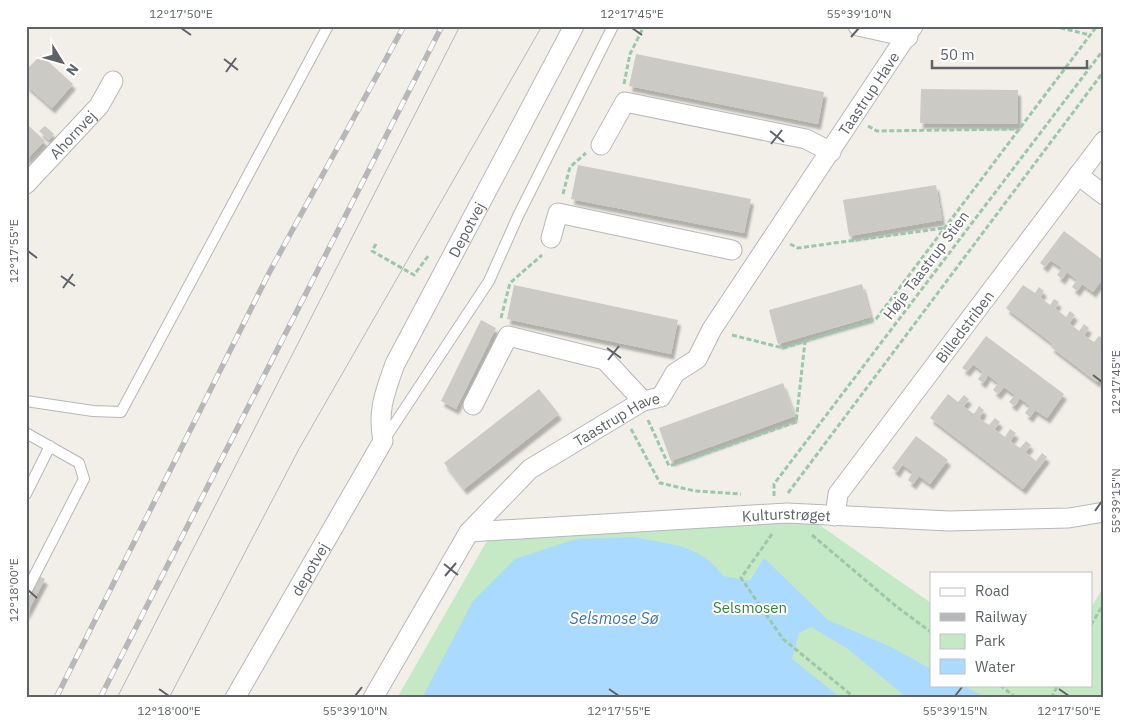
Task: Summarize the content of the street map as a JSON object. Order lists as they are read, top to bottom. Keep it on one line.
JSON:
{"streets":{"street":["Taastrup Have","Ahornvej","Depotvej","Billedstriben","Kulturstrøget","depotvej"],"path":["Høje Taastrup Stien"]},"crossings":[["Taastrup Have","Kulturstrøget"],["Depotvej","depotvej"],["Høje Taastrup Stien","Kulturstrøget"],["Billedstriben","Kulturstrøget"]],"water":["Selsmose Sø"],"parks":["Selsmosen"],"legend":["Road","Railway","Park","Water"],"scale_bar":"50 m","north":"bottom right","coordinates":["12°17'50\"E","12°17'45\"E","55°39'10\"N","12°17'55\"E","55°39'15\"N","12°18'00\"E"]}
